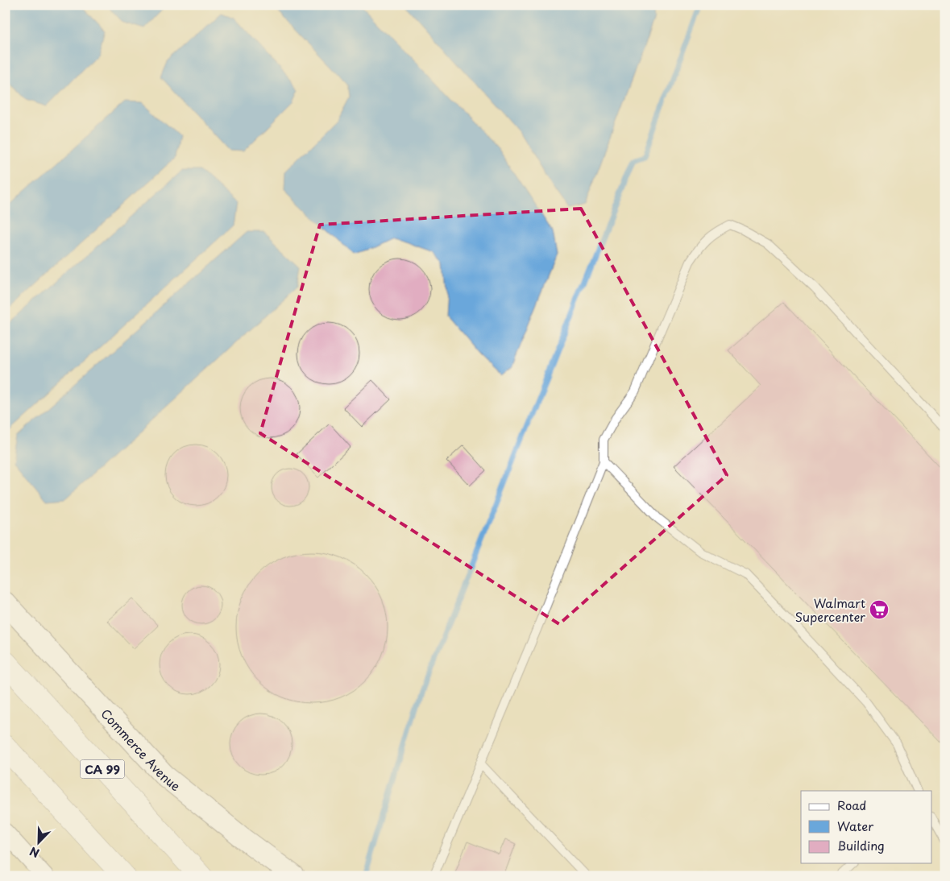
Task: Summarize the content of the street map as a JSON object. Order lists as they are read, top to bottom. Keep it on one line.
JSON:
{"streets":{"highway":["CA 99"],"street":["Commerce Avenue"]},"places":{"supermarket":["Walmart Supercenter"]},"legend":["Road","Water","Building"],"north":"bottom left"}
